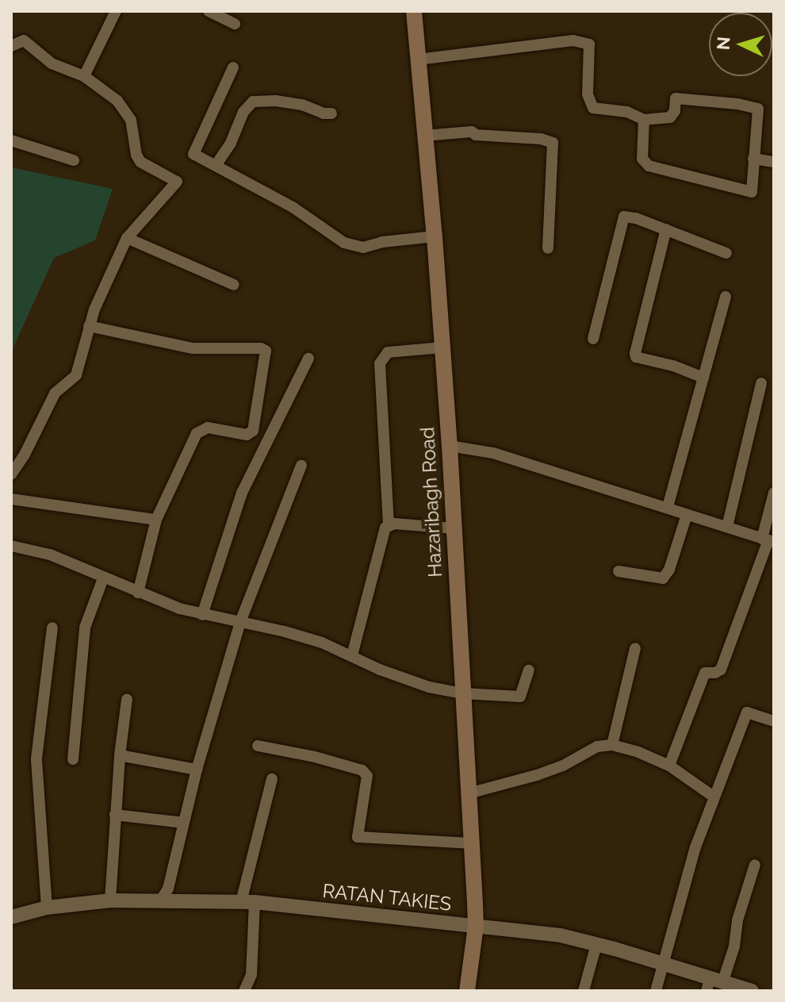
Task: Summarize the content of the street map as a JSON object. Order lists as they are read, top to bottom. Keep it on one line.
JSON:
{"streets":{"main road":["Hazaribagh Road"],"street":["RATAN TAKIES"]},"crossings":[["Hazaribagh Road","RATAN TAKIES"]],"north":"left"}
